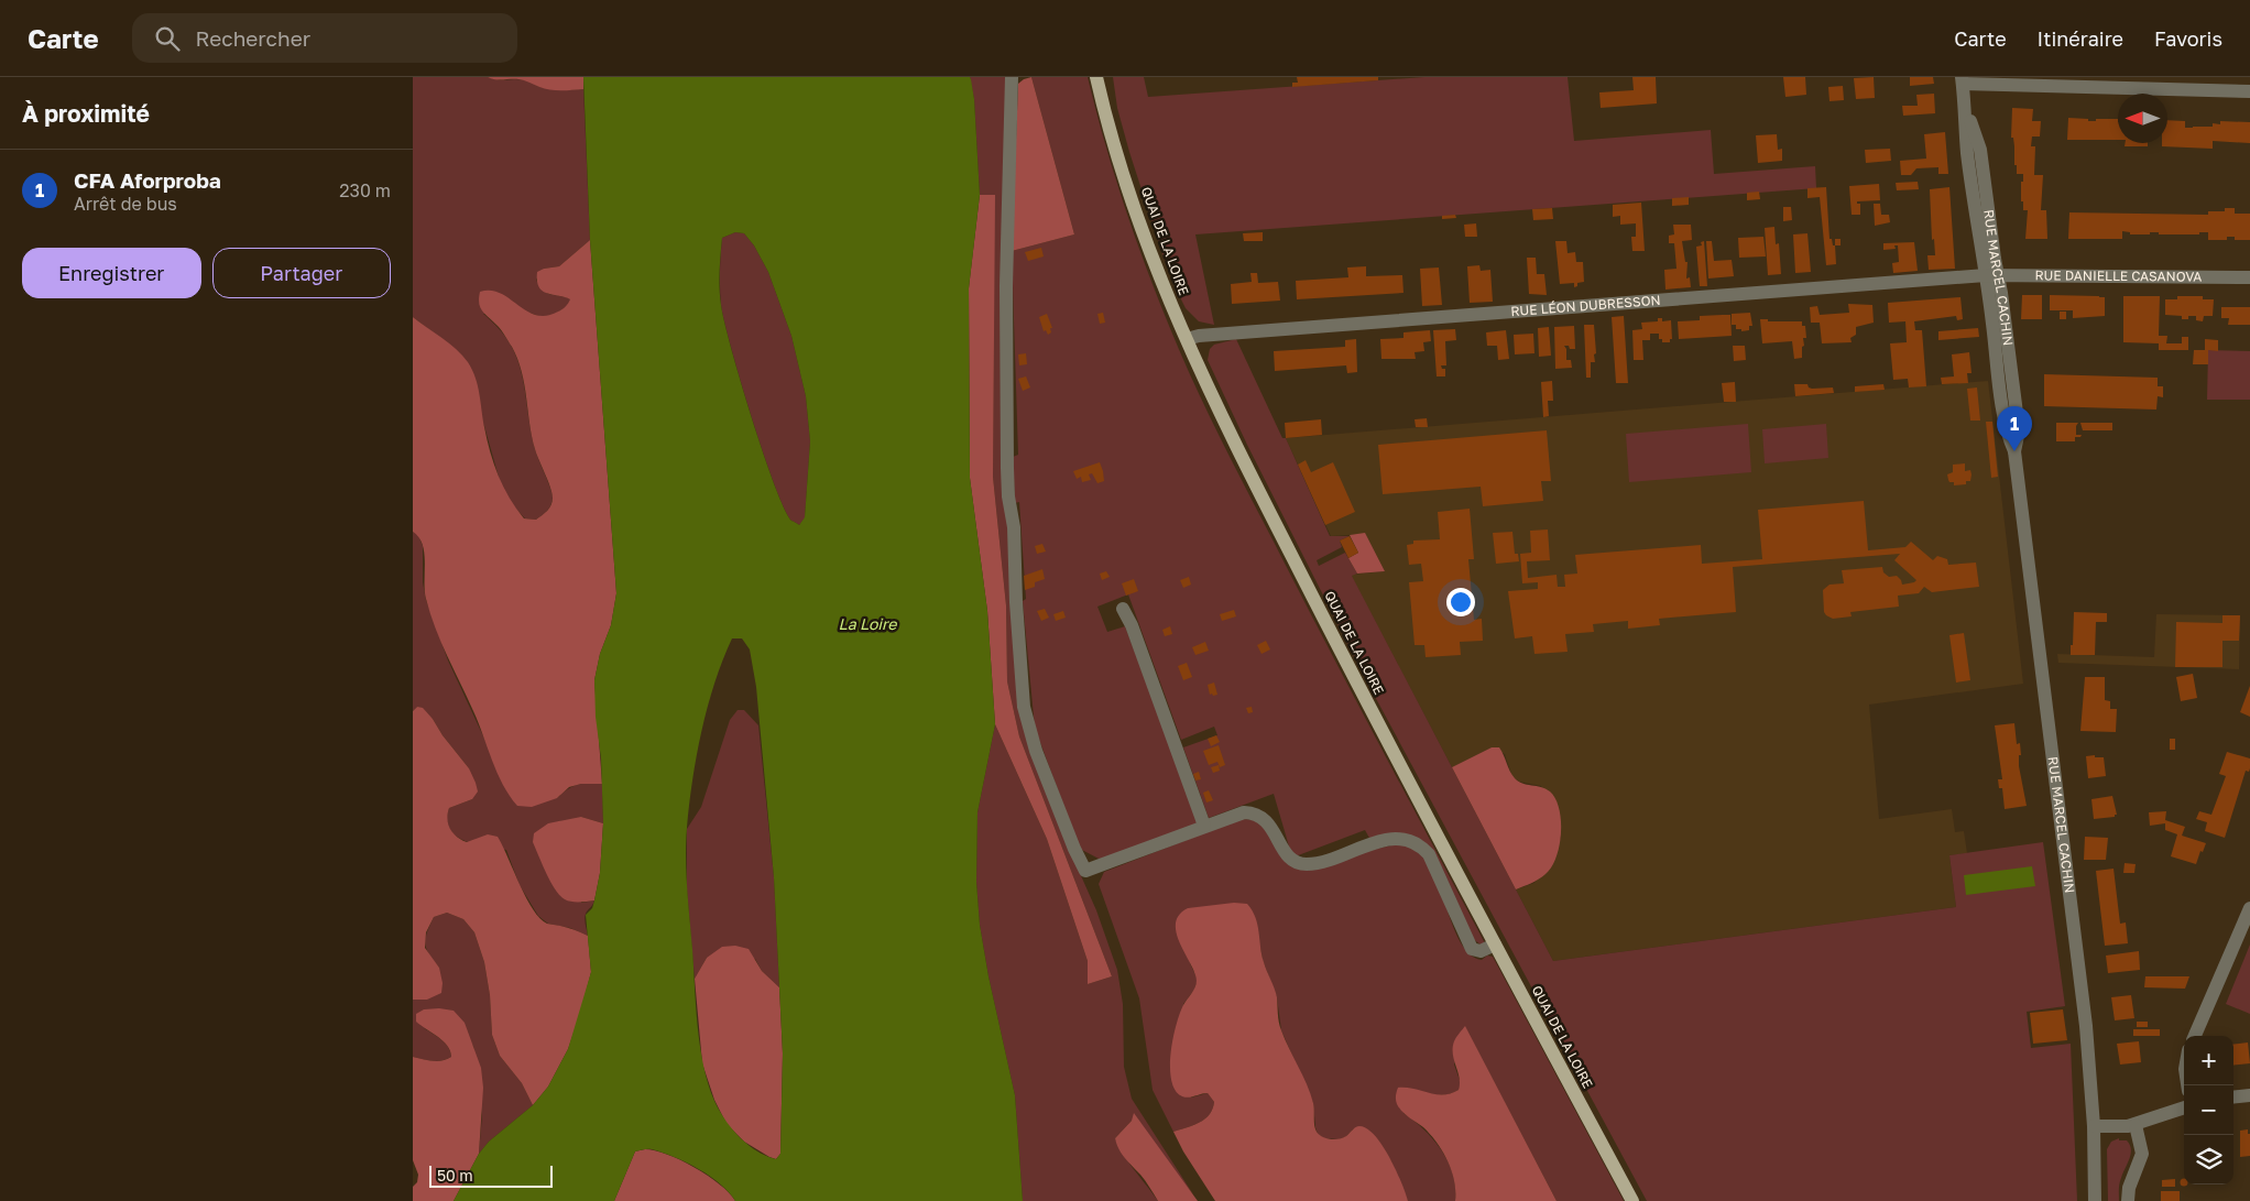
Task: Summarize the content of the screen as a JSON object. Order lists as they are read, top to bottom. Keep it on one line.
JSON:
{"streets":{"main road":["QUAI DE LA LOIRE"],"street":["RUE DANIELLE CASANOVA","RUE MARCEL CACHIN","RUE LÉON DUBRESSON"]},"crossings":[["QUAI DE LA LOIRE","RUE LÉON DUBRESSON"],["RUE DANIELLE CASANOVA","RUE MARCEL CACHIN"],["RUE DANIELLE CASANOVA","RUE LÉON DUBRESSON"],["RUE MARCEL CACHIN","RUE LÉON DUBRESSON"]],"water":["La Loire"],"scale_bar":"50 m","north":"left","page":{"header":"Carte","search":"Rechercher","nav":["Carte","Itinéraire","Favoris"],"heading":"À proximité","list":[{"mark":"1","name":"CFA Aforproba","note":"Arrêt de bus","value":"230 m"}],"buttons":["Enregistrer","Partager"],"pins":"1","map_buttons":["+","−"],"scale":"50 m"}}
